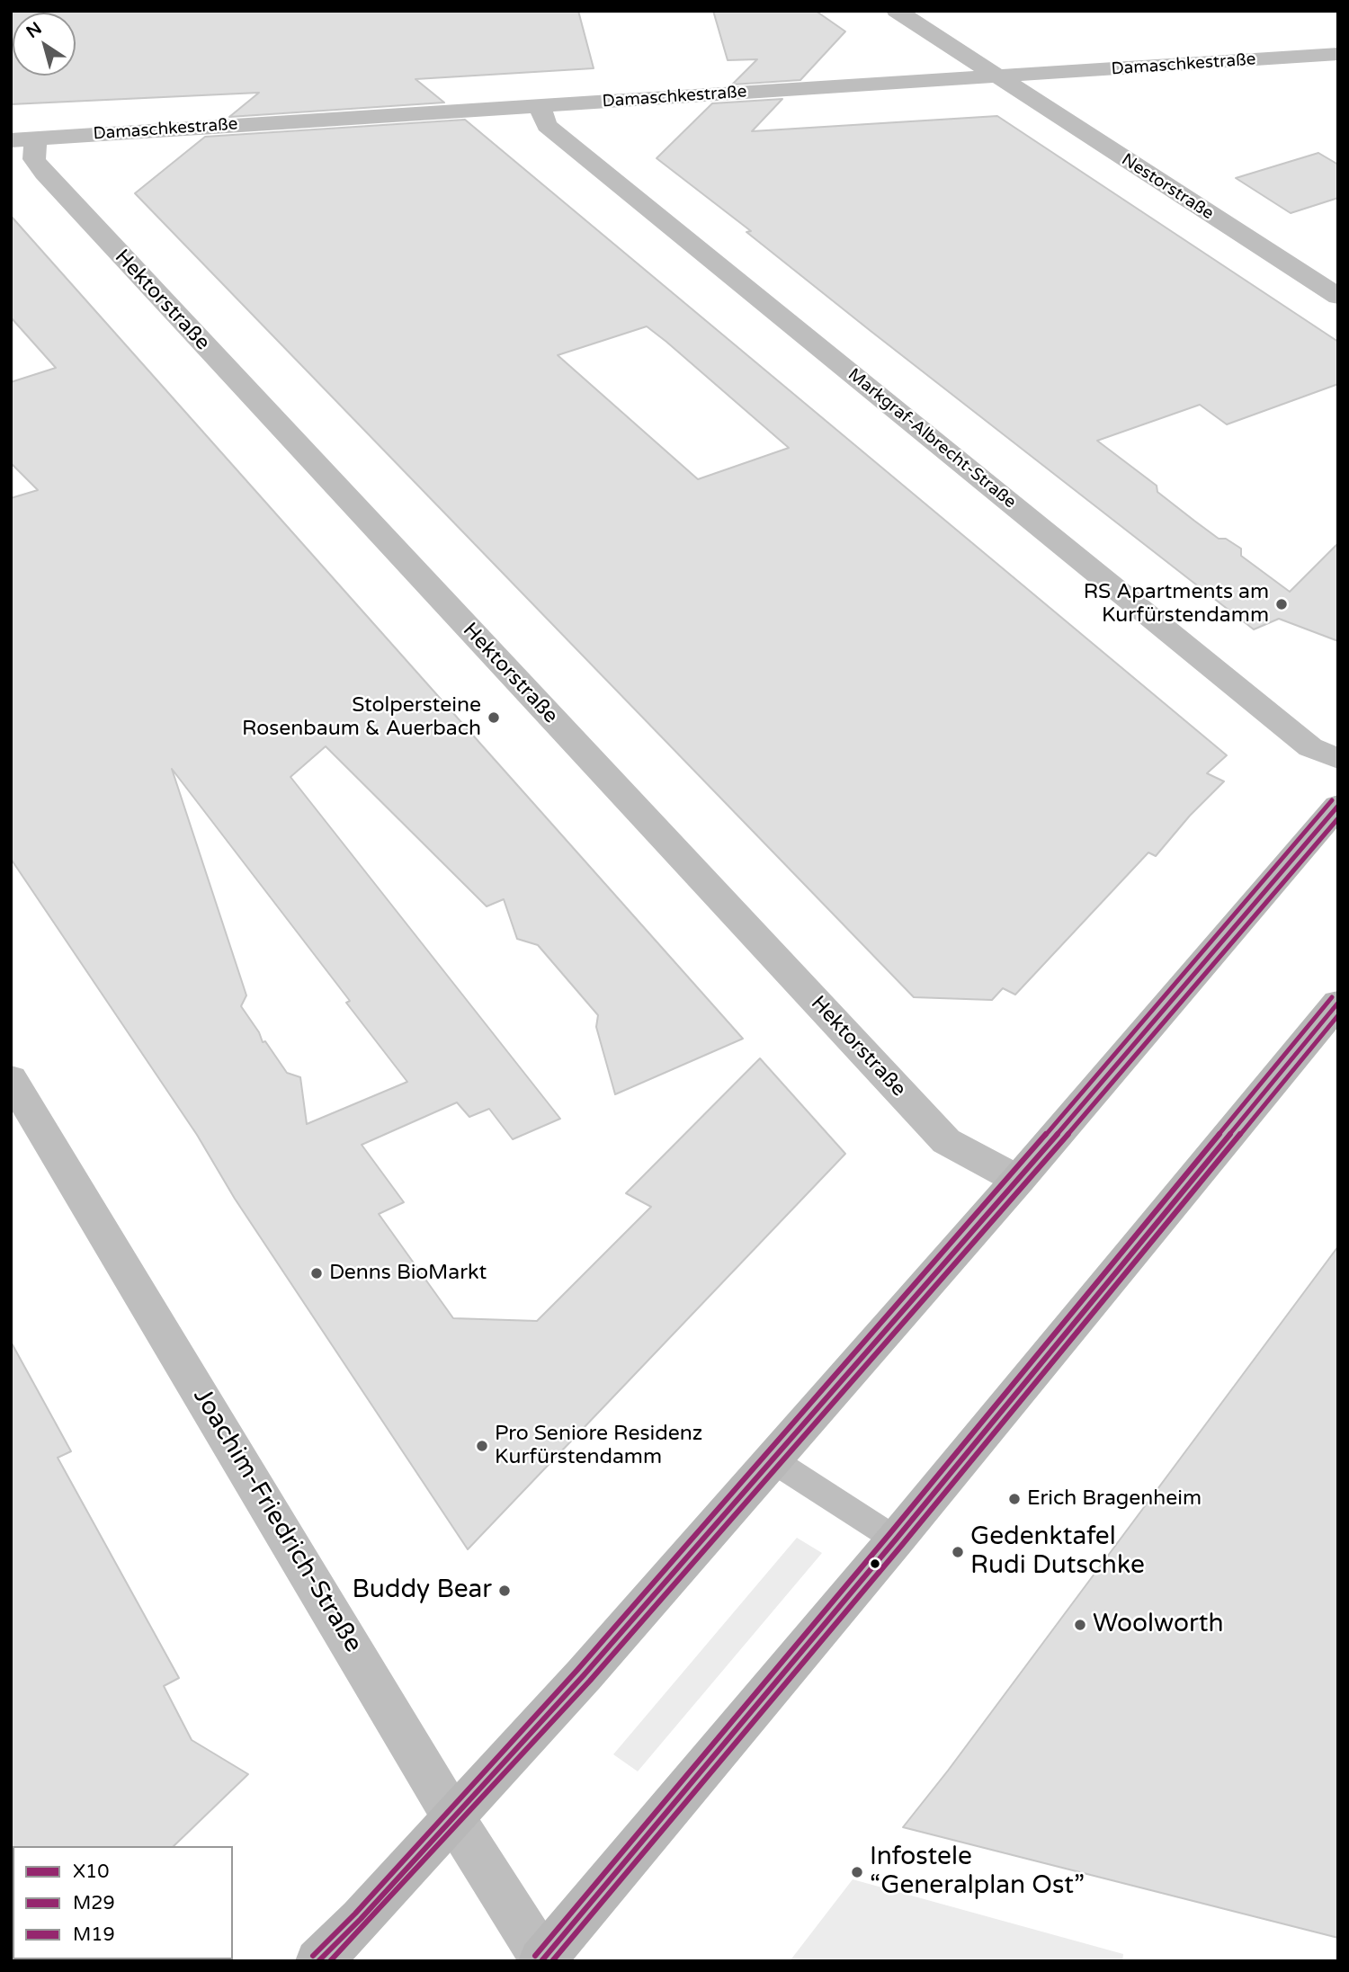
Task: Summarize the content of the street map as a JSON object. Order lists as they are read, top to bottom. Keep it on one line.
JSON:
{"streets":{"street":["Damaschkestraße","Nestorstraße","Hektorstraße","Markgraf-Albrecht-Straße","Joachim-Friedrich-Straße"]},"crossings":[["Damaschkestraße","Nestorstraße"],["Damaschkestraße","Hektorstraße"],["Damaschkestraße","Markgraf-Albrecht-Straße"]],"places":["RS Apartments am Kurfürstendamm","Stolpersteine Rosenbaum & Auerbach","Denns BioMarkt","Pro Seniore Residenz Kurfürstendamm","Erich Bragenheim","Gedenktafel Rudi Dutschke","Buddy Bear","Woolworth","Infostele “Generalplan Ost”"],"lines":["transit line M19","transit line X10","transit line M29"],"legend":["X10","M29","M19"],"north":"top left"}
